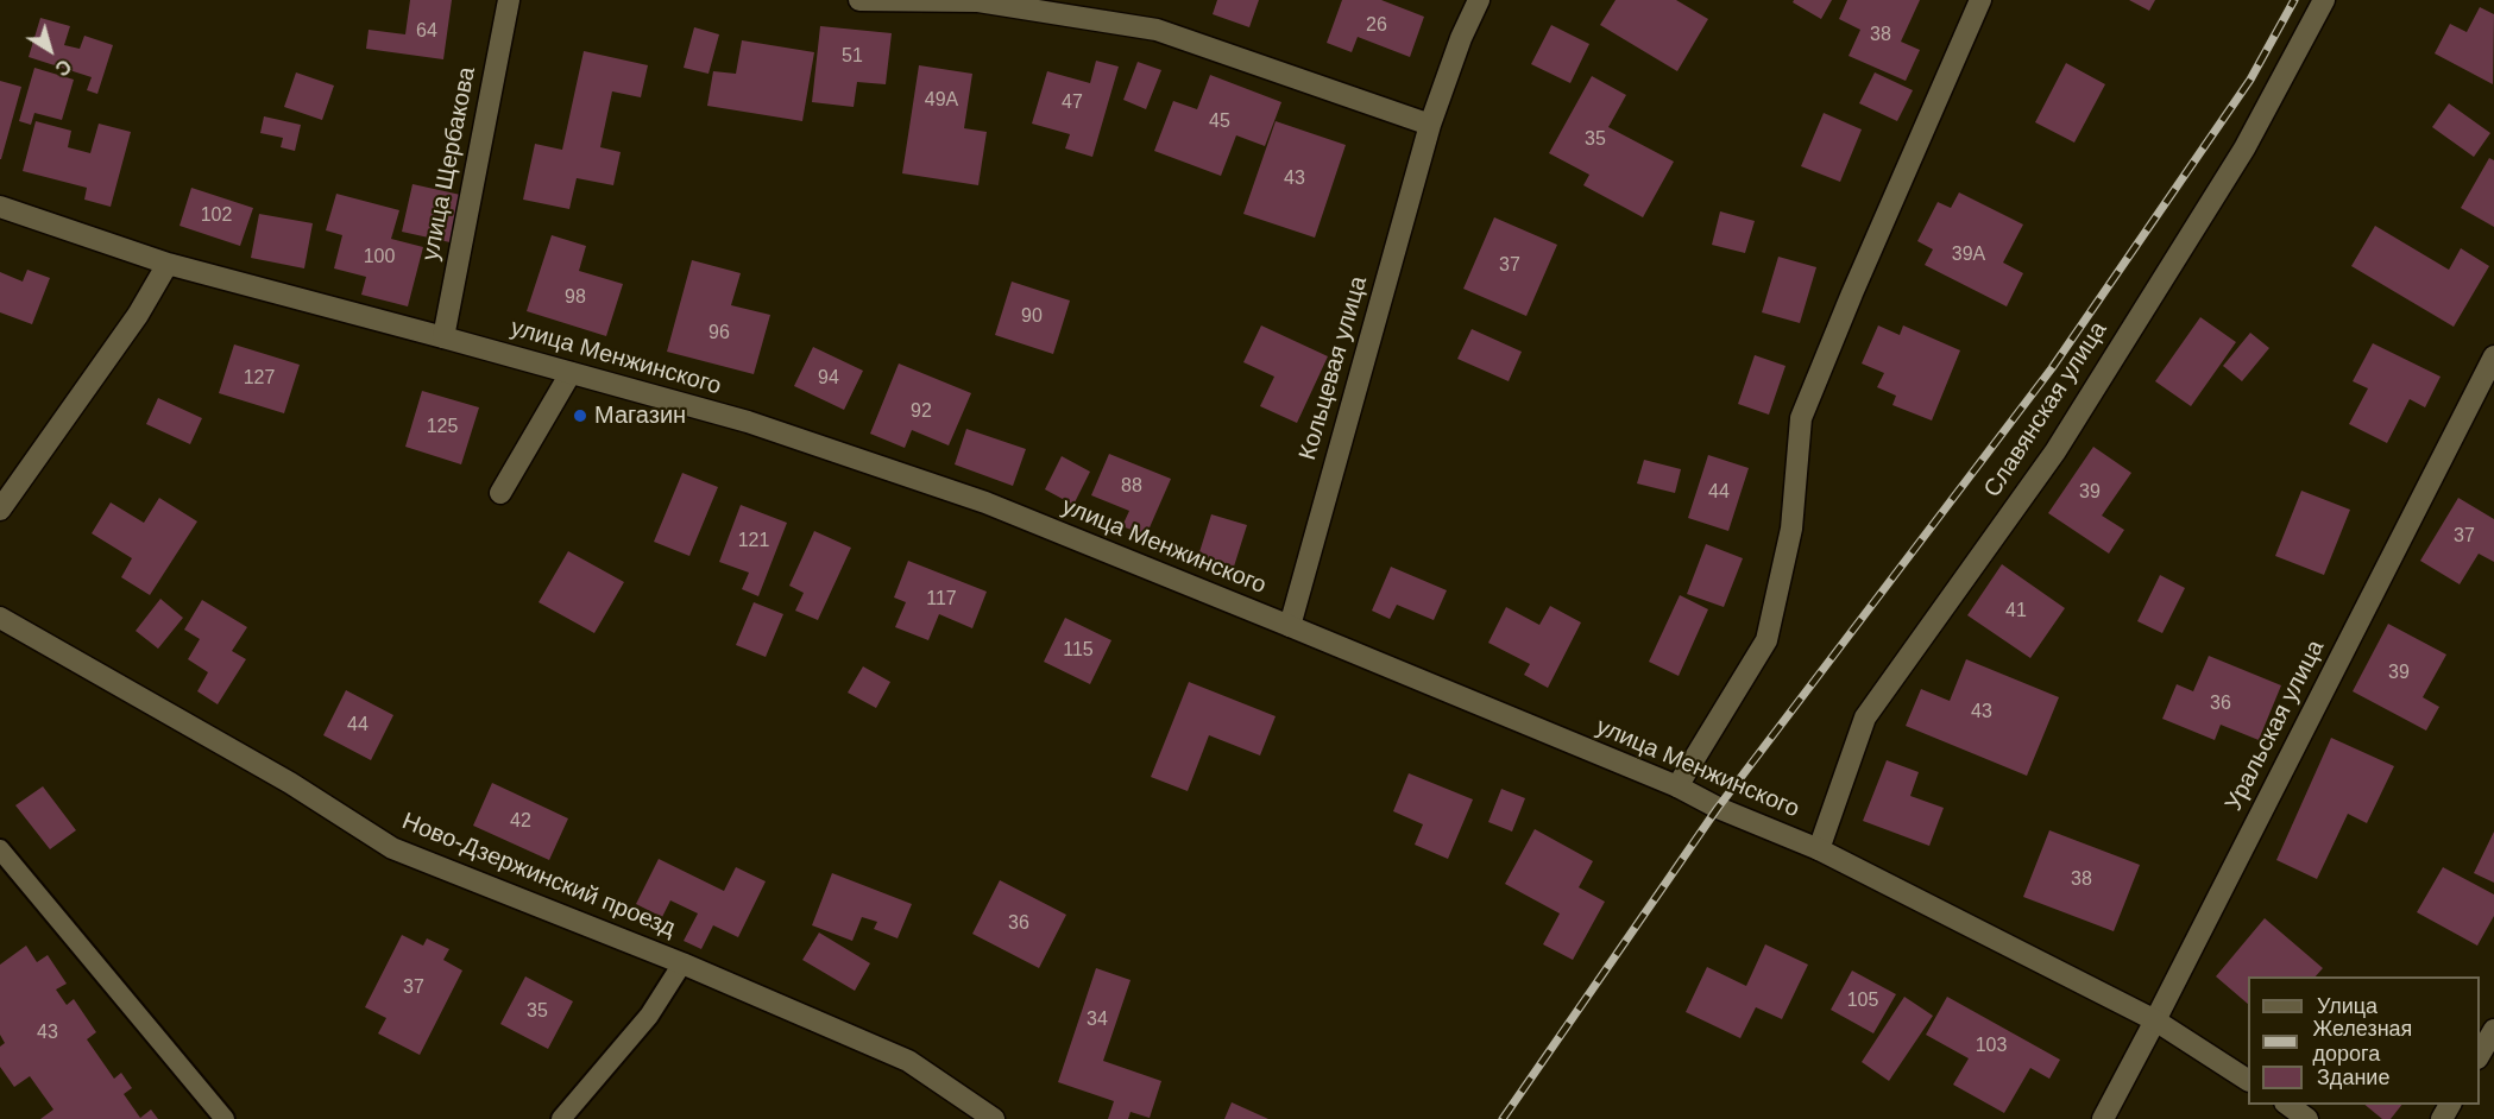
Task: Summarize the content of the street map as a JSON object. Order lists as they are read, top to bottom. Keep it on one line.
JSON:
{"streets":{"street":["улица Щербакова","улица Менжинского","Кольцевая улица","Славянская улица","Уральская улица","Ново-Дзержинский проезд"]},"crossings":[["улица Щербакова","улица Менжинского"],["улица Менжинского","Кольцевая улица"],["улица Менжинского","Славянская улица"],["улица Менжинского","Уральская улица"]],"places":["Магазин"],"house_numbers":["26","64","38","51","49А","47","45","35","43","102","39А","100","37","98","90","96","127","94","92","125","88","44","39","37","121","117","41","115","39","36","43","44","42","38","36","37","105","35","34","43","103"],"legend":["Улица","Железная дорога","Здание"],"north":"bottom right"}
